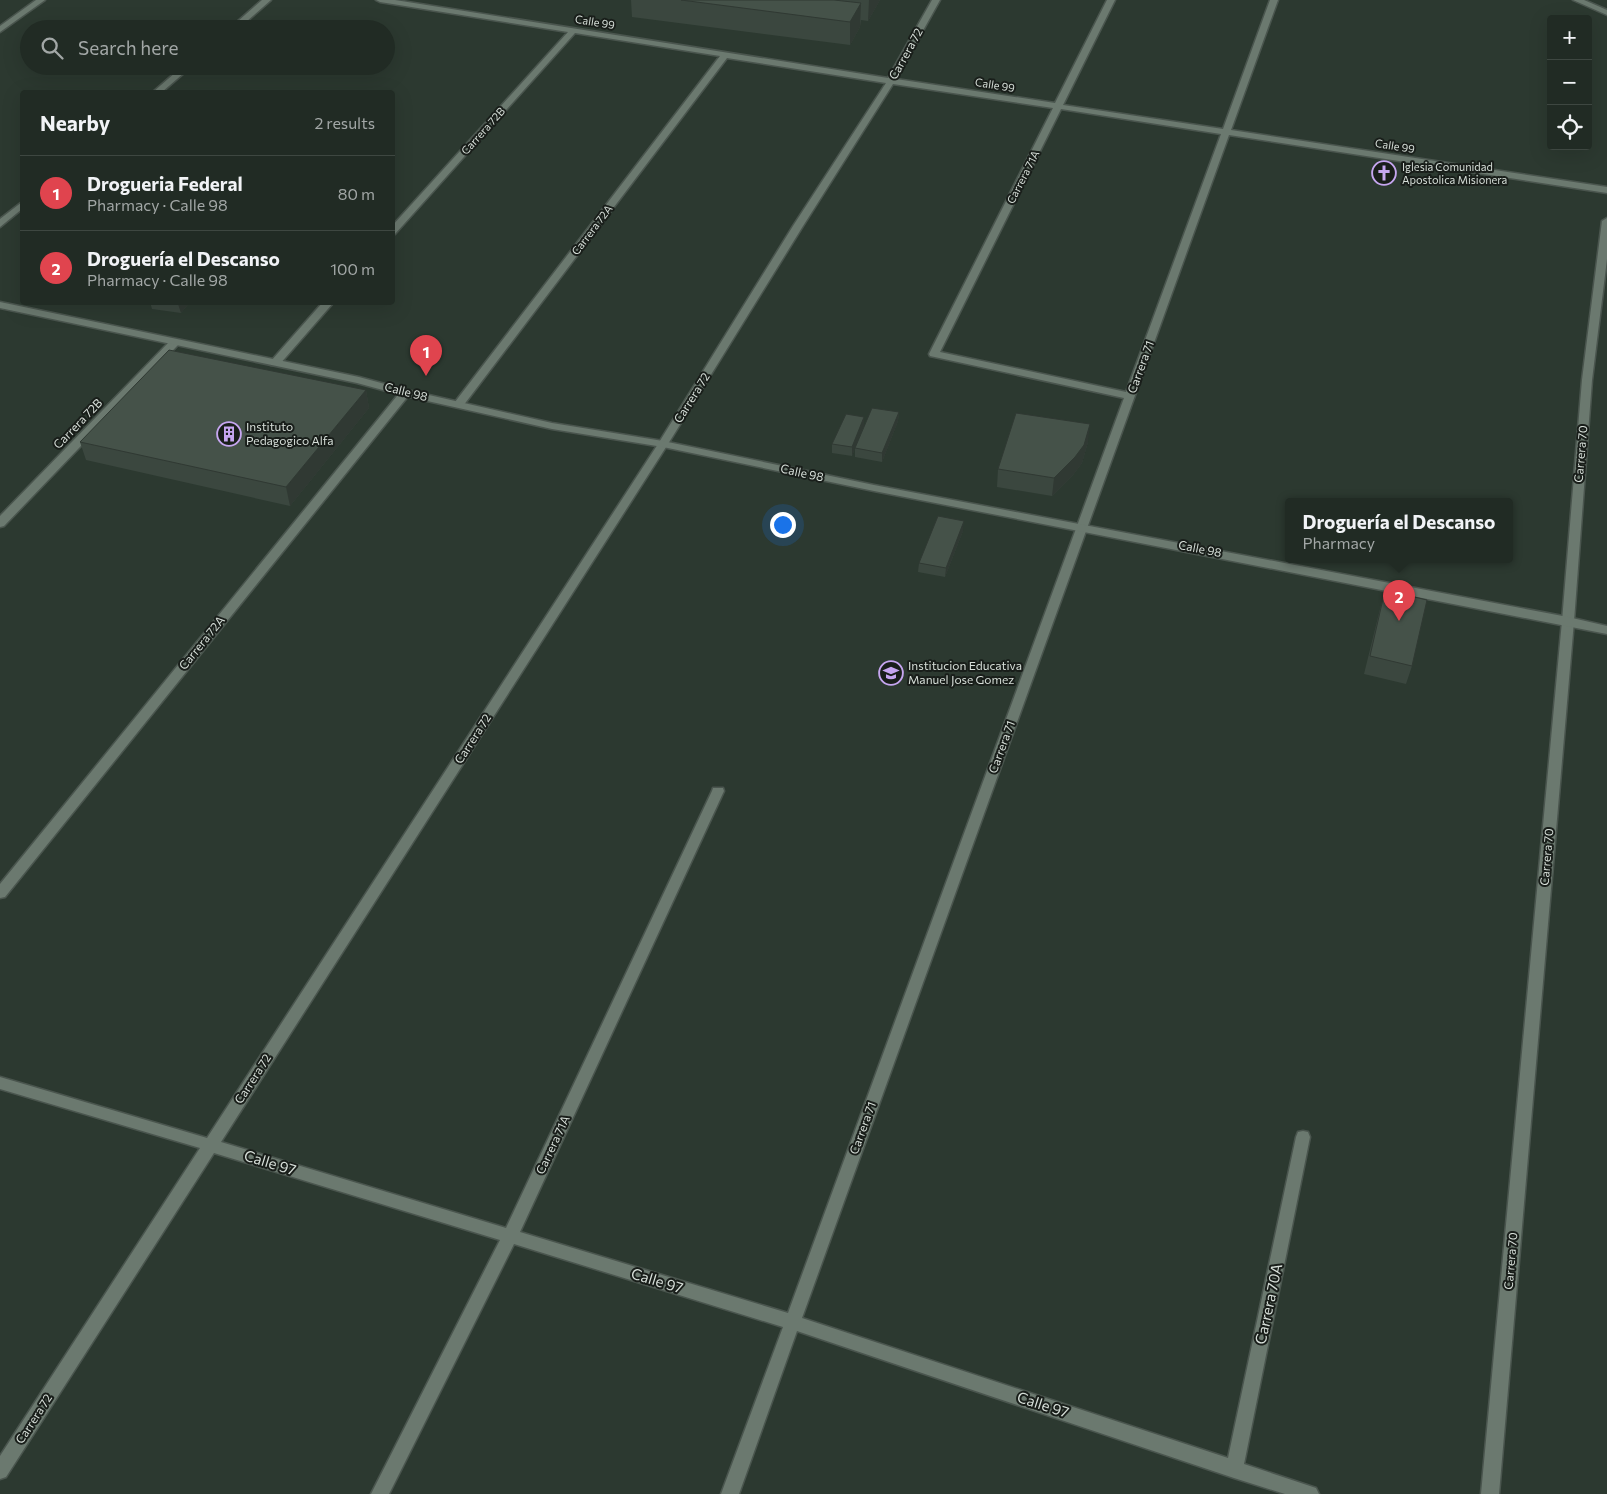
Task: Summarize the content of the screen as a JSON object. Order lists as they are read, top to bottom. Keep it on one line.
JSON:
{"streets":{"street":["Calle 99","Carrera 72","Carrera 72B","Carrera 71A","Carrera 72A","Carrera 71","Calle 98","Carrera 70","Calle 97","Carrera 70A"]},"crossings":[["Calle 99","Carrera 72"],["Calle 99","Carrera 72B"],["Calle 99","Carrera 71A"],["Calle 99","Carrera 72A"],["Calle 99","Carrera 71"],["Carrera 72","Calle 98"],["Carrera 72","Calle 97"],["Carrera 72B","Calle 98"],["Carrera 71A","Carrera 71"],["Carrera 71A","Calle 97"],["Carrera 72A","Calle 98"],["Carrera 71","Calle 98"],["Carrera 71","Calle 97"],["Calle 98","Carrera 70"],["Calle 97","Carrera 70A"]],"places":{"church":["Iglesia Comunidad Apostolica Misionera"],"building":["Instituto Pedagogico Alfa"],"school or university":["Institucion Educativa Manuel Jose Gomez"]},"page":{"map_buttons":["+","−"],"search":"Search here","heading":["Nearby","2 results"],"list":[{"mark":"1","name":"Drogueria Federal","note":"Pharmacy · Calle 98","value":"80 m"},{"mark":"2","name":"Droguería el Descanso","note":"Pharmacy · Calle 98","value":"100 m"}],"pins":["1","2"],"popup":["Droguería el Descanso","Pharmacy"]}}
